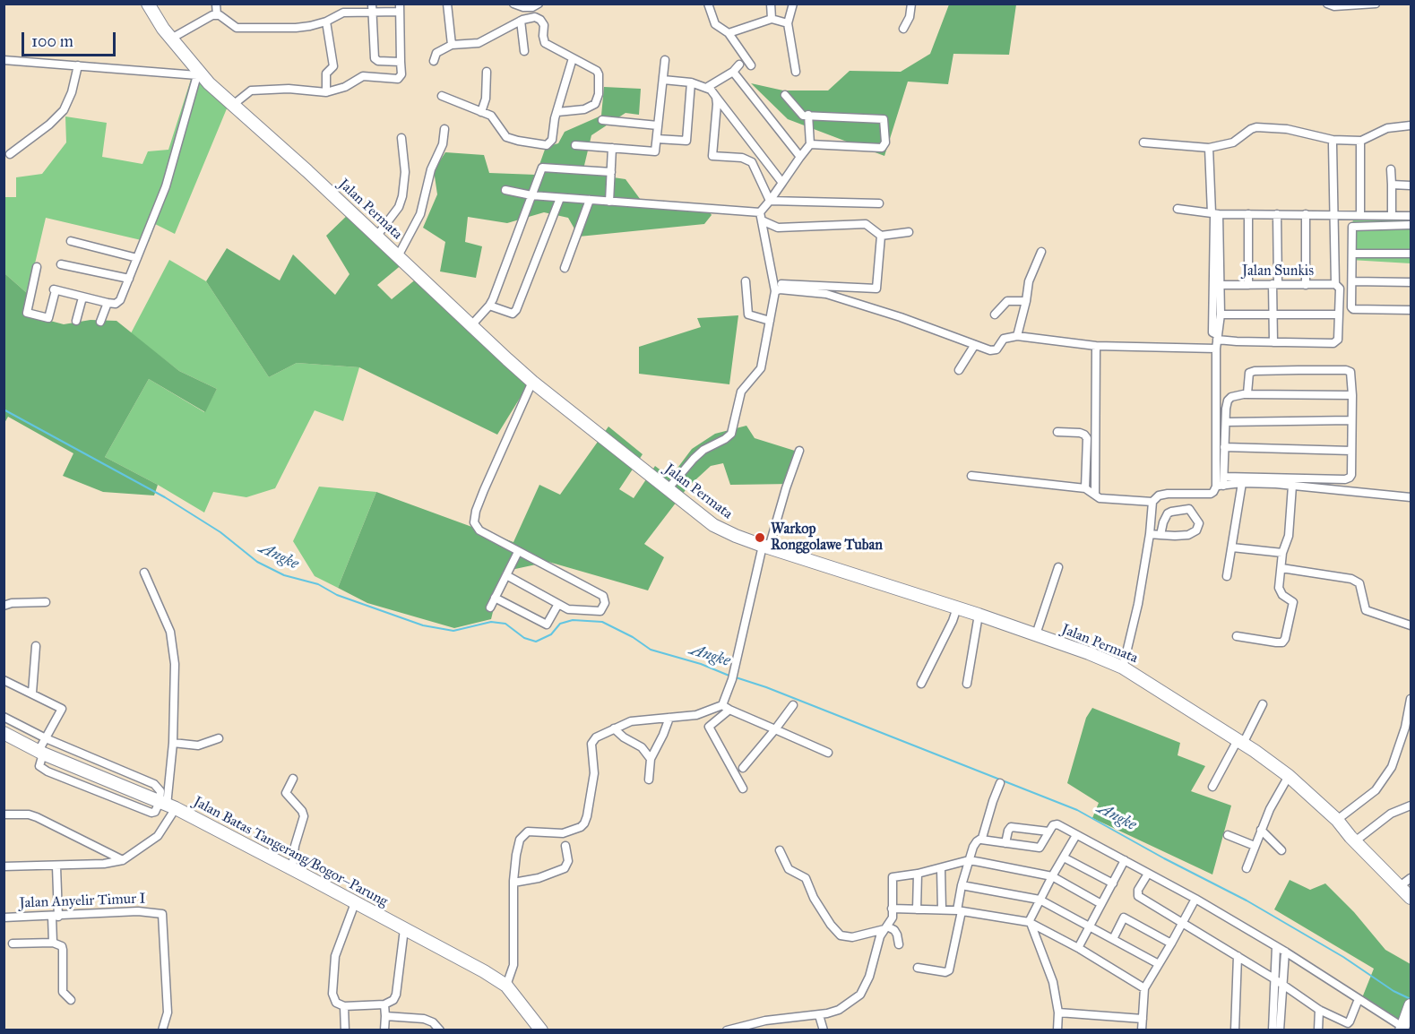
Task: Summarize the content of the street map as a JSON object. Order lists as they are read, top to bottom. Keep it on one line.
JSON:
{"streets":{"main road":["Jalan Permata","Jalan Batas Tangerang/Bogor–Parung"],"street":["Jalan Sunkis","Jalan Anyelir Timur I"]},"water":["Angke"],"places":["Warkop Ronggolawe Tuban"],"scale_bar":"100 m"}
